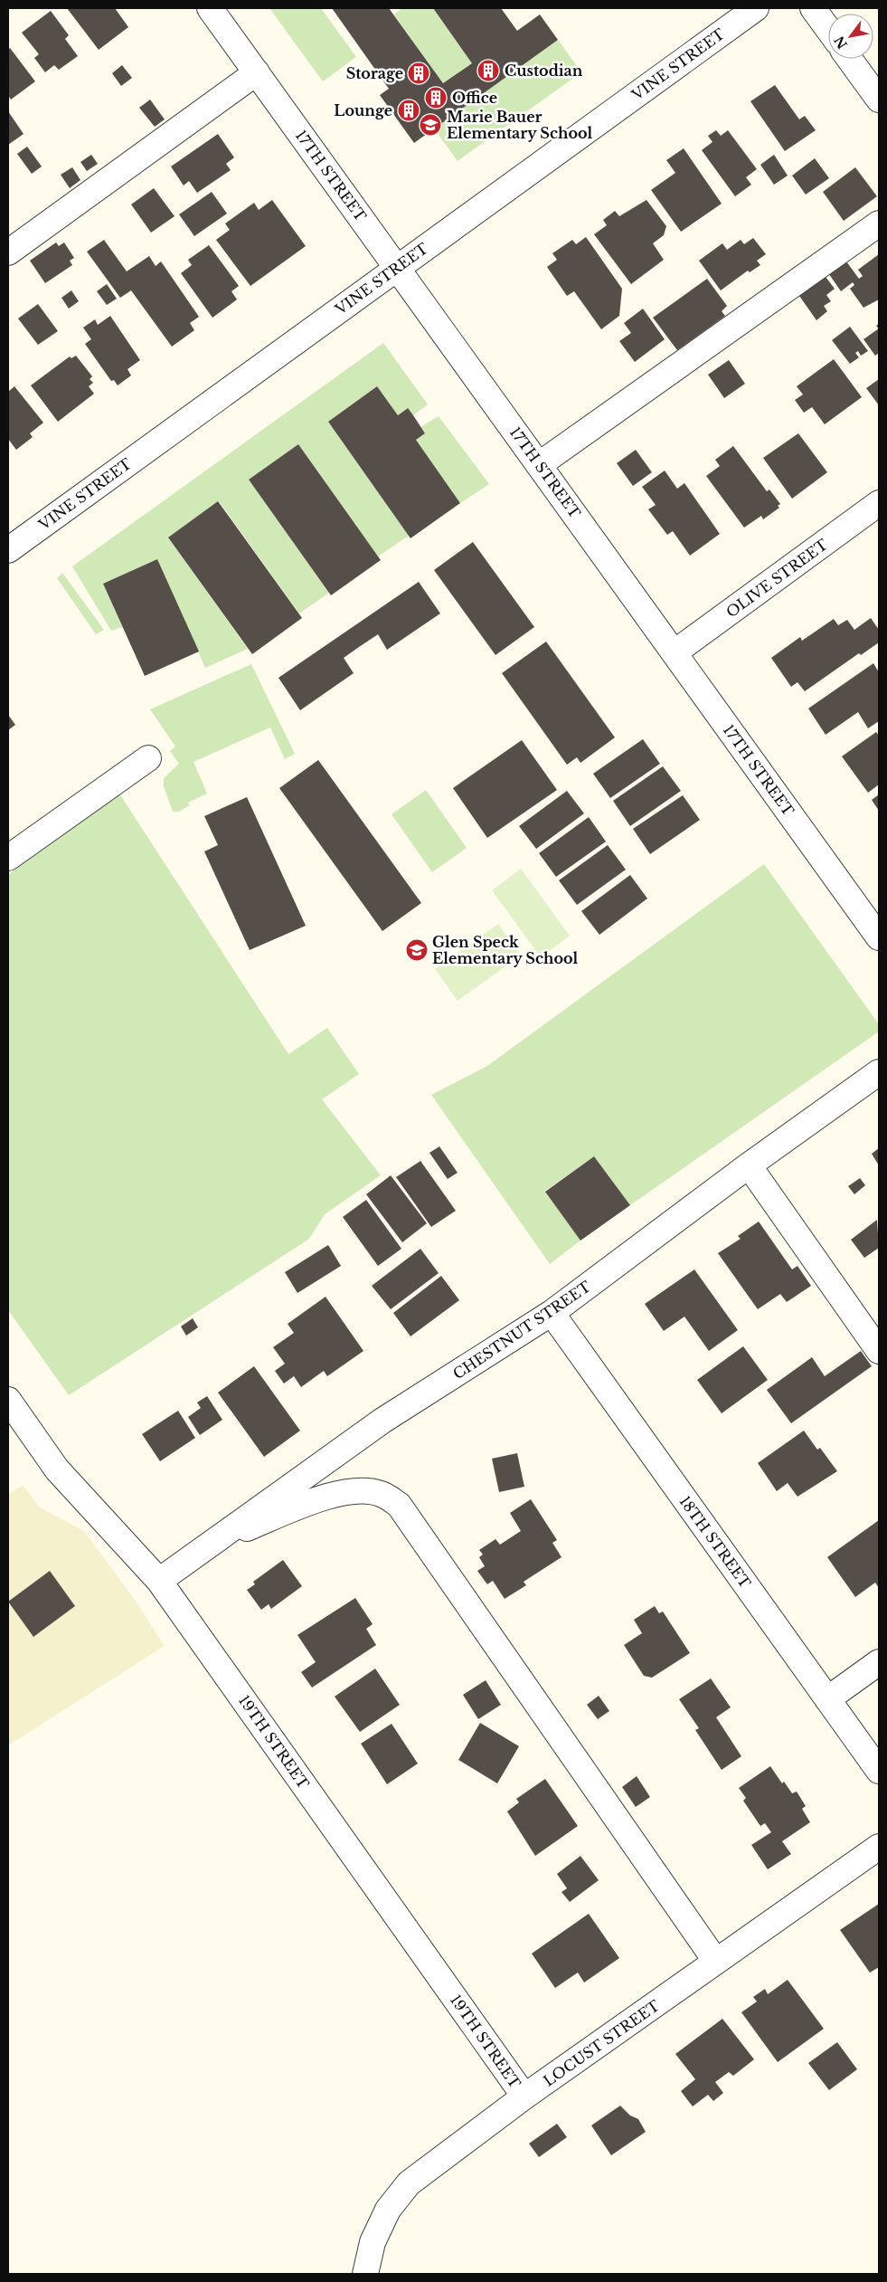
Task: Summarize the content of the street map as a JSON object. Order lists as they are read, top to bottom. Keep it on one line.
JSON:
{"streets":{"street":["VINE STREET","17TH STREET","OLIVE STREET","CHESTNUT STREET","18TH STREET","19TH STREET","LOCUST STREET"]},"crossings":[["VINE STREET","17TH STREET"],["17TH STREET","OLIVE STREET"],["CHESTNUT STREET","18TH STREET"],["CHESTNUT STREET","19TH STREET"],["19TH STREET","LOCUST STREET"]],"places":{"building":["Custodian","Storage","Office","Lounge"],"school or university":["Marie Bauer Elementary School","Glen Speck Elementary School"]},"north":"bottom left"}
